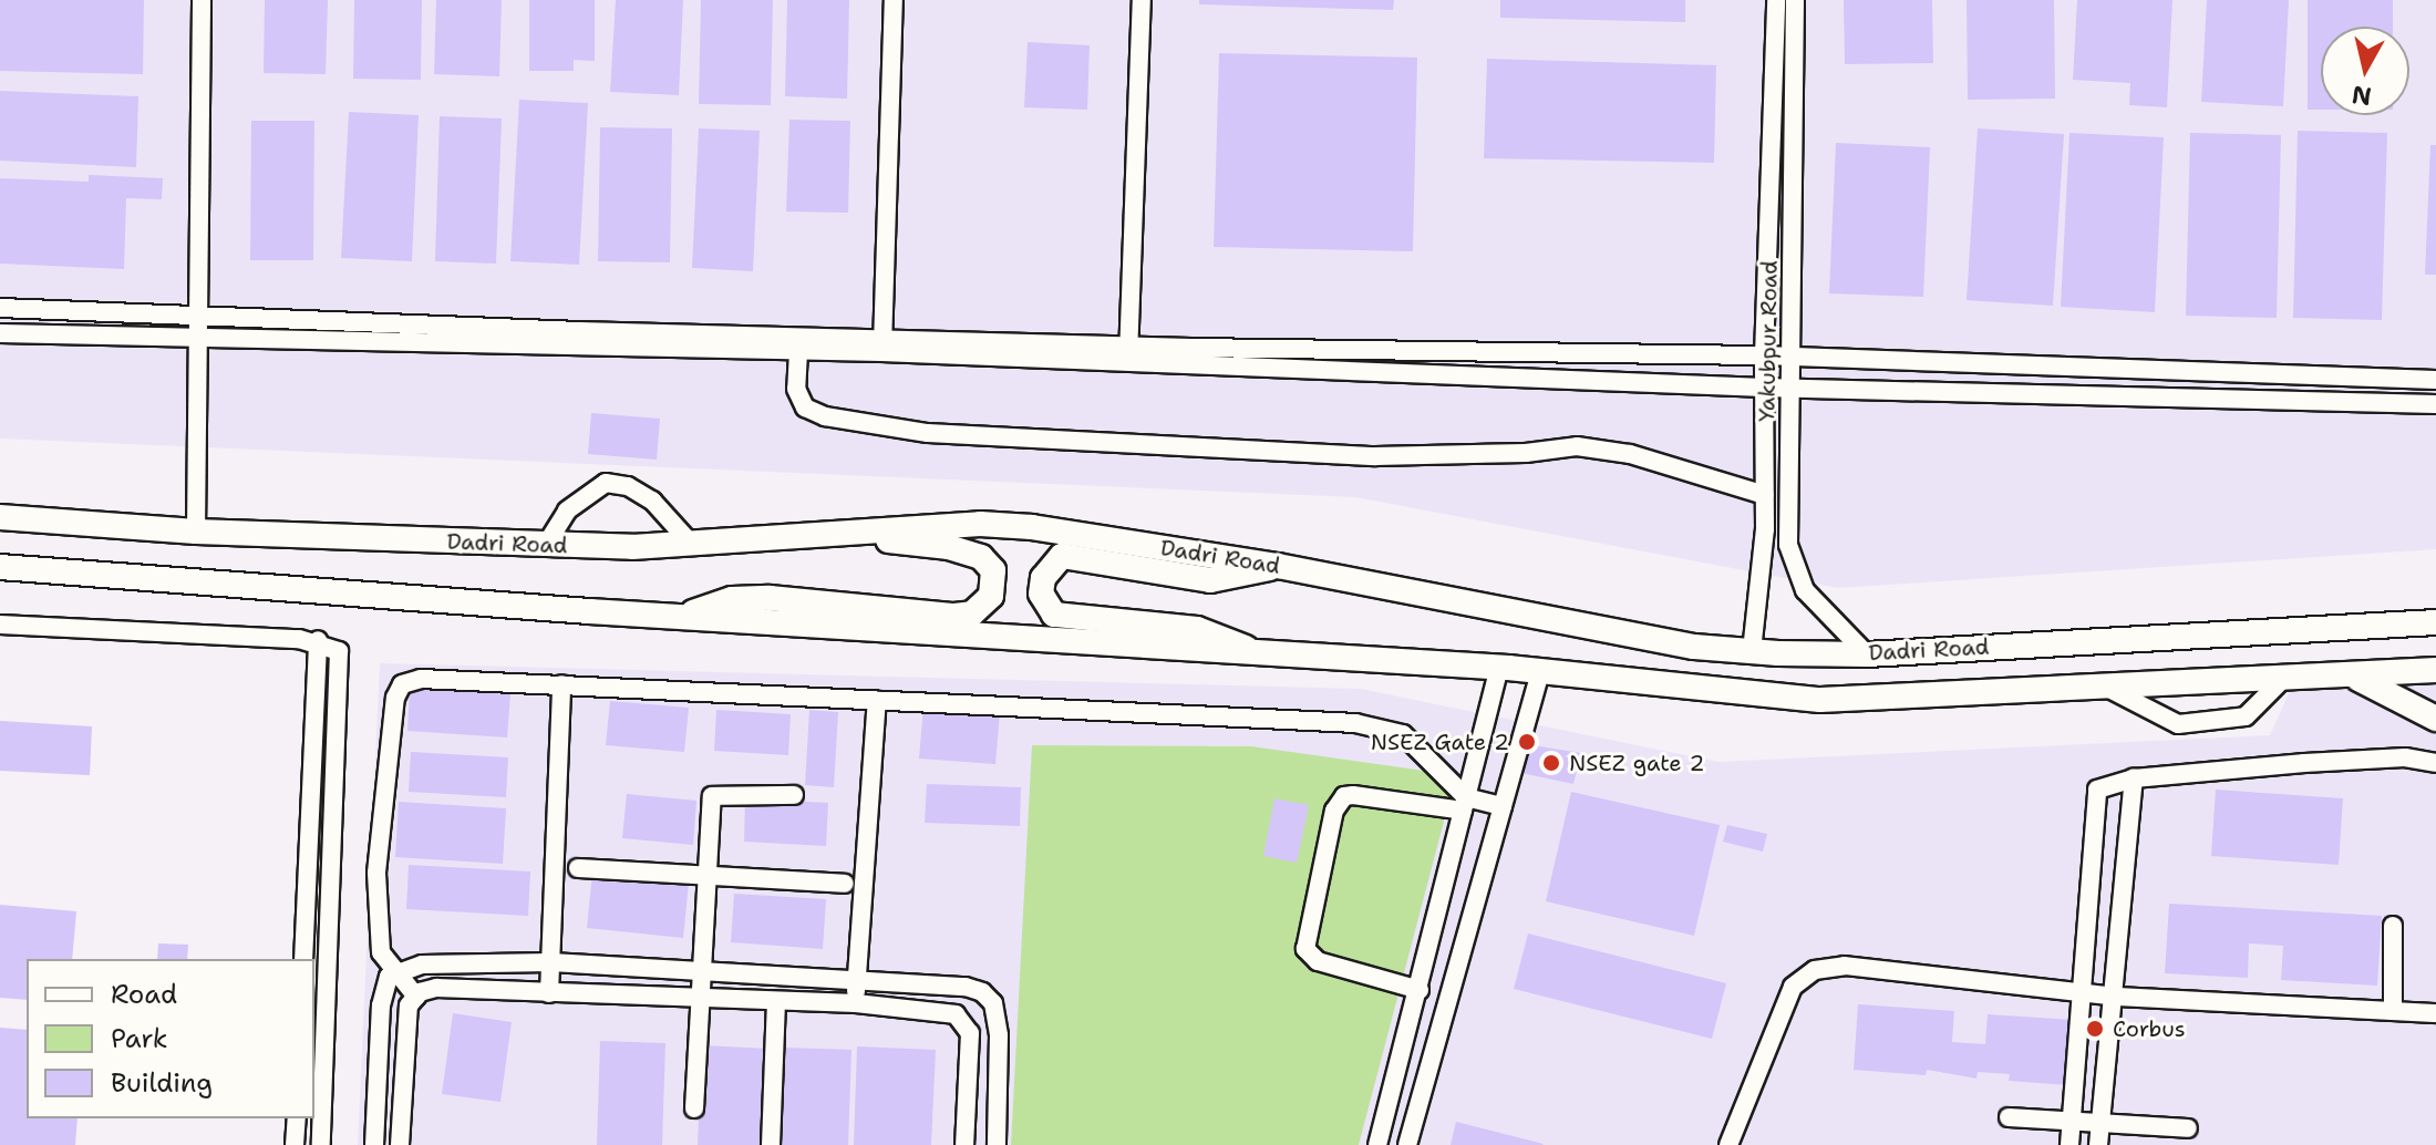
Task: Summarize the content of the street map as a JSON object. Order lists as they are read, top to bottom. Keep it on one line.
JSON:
{"streets":{"main road":["Dadri Road"],"street":["Yakubpur Road"]},"crossings":[["Yakubpur Road","Dadri Road"]],"places":["NSEZ Gate 2","NSEZ gate 2","Corbus"],"legend":["Road","Park","Building"],"north":"bottom"}
